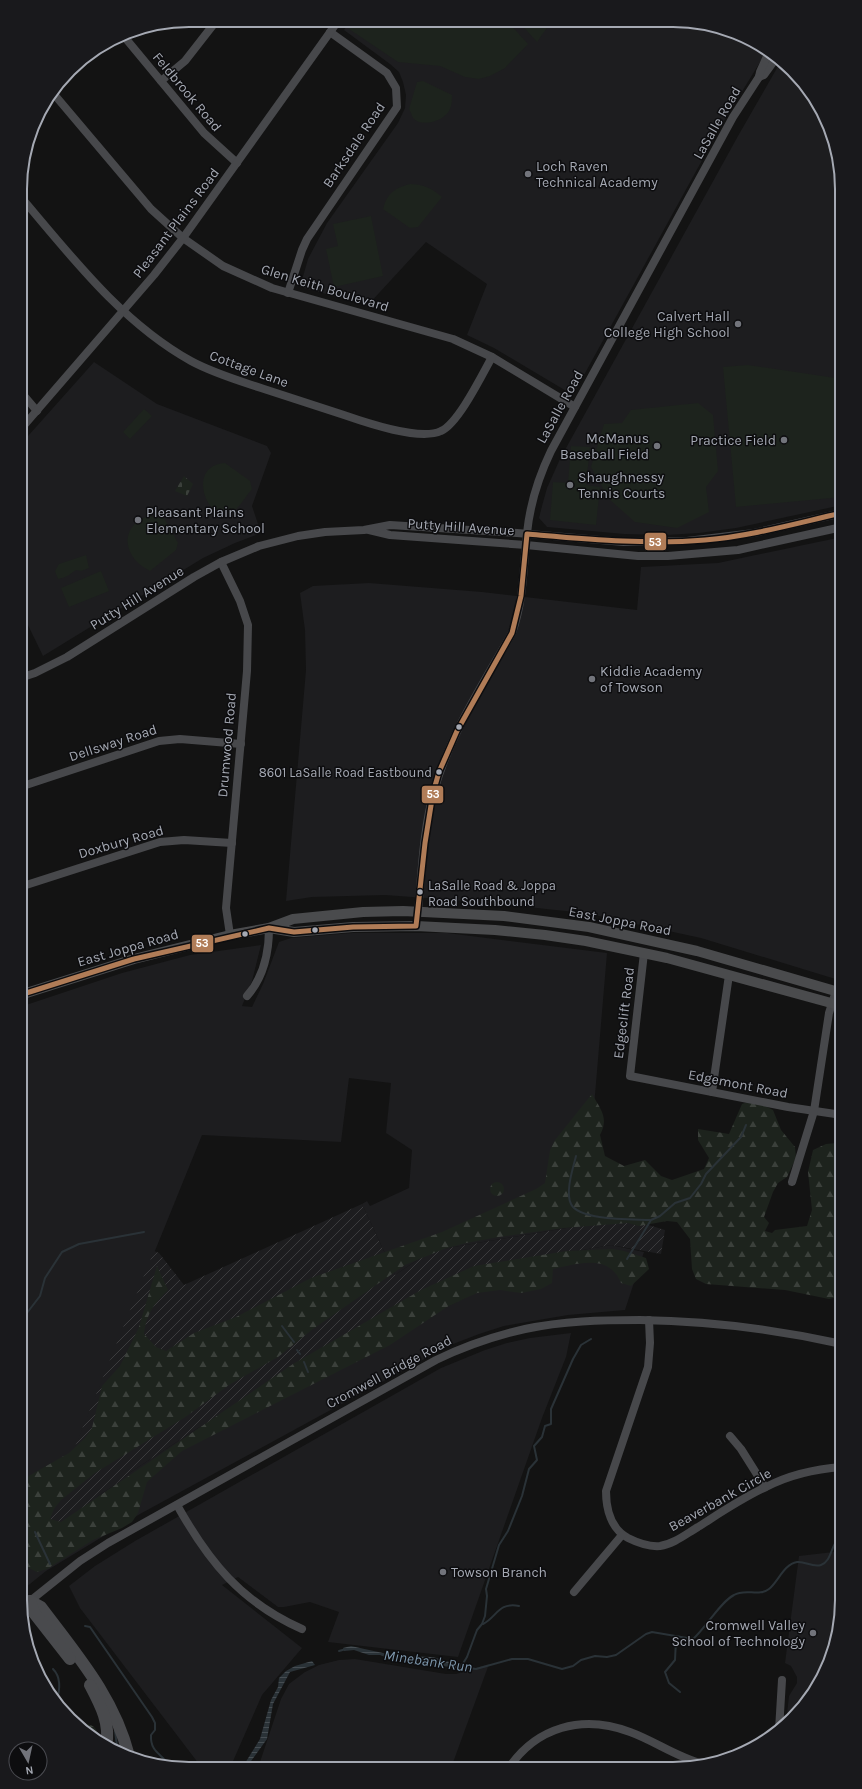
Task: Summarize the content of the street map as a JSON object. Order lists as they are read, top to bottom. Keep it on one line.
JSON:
{"streets":{"main road":["East Joppa Road"],"street":["Feldbrook Road","LaSalle Road","Barksdale Road","Pleasant Plains Road","Glen Keith Boulevard","Cottage Lane","Putty Hill Avenue","Dellsway Road","Drumwood Road","Doxbury Road","Edgeclift Road","Edgemont Road","Cromwell Bridge Road","Beaverbank Circle"]},"crossings":[["Feldbrook Road","Pleasant Plains Road"],["LaSalle Road","Glen Keith Boulevard"],["LaSalle Road","Putty Hill Avenue"],["LaSalle Road","East Joppa Road"],["Barksdale Road","Pleasant Plains Road"],["Barksdale Road","Glen Keith Boulevard"],["Pleasant Plains Road","Glen Keith Boulevard"],["Pleasant Plains Road","Cottage Lane"],["Glen Keith Boulevard","Cottage Lane"],["Putty Hill Avenue","Drumwood Road"],["Dellsway Road","Drumwood Road"],["Drumwood Road","Doxbury Road"],["Drumwood Road","East Joppa Road"],["East Joppa Road","Edgeclift Road"],["Edgeclift Road","Edgemont Road"]],"water":["Minebank Run"],"places":["Loch Raven Technical Academy","Calvert Hall College High School","Practice Field","McManus Baseball Field","Shaughnessy Tennis Courts","Pleasant Plains Elementary School","Kiddie Academy of Towson","8601 LaSalle Road Eastbound","LaSalle Road & Joppa Road Southbound","Towson Branch","Cromwell Valley School of Technology"],"lines":["transit line 53"],"north":"bottom"}
